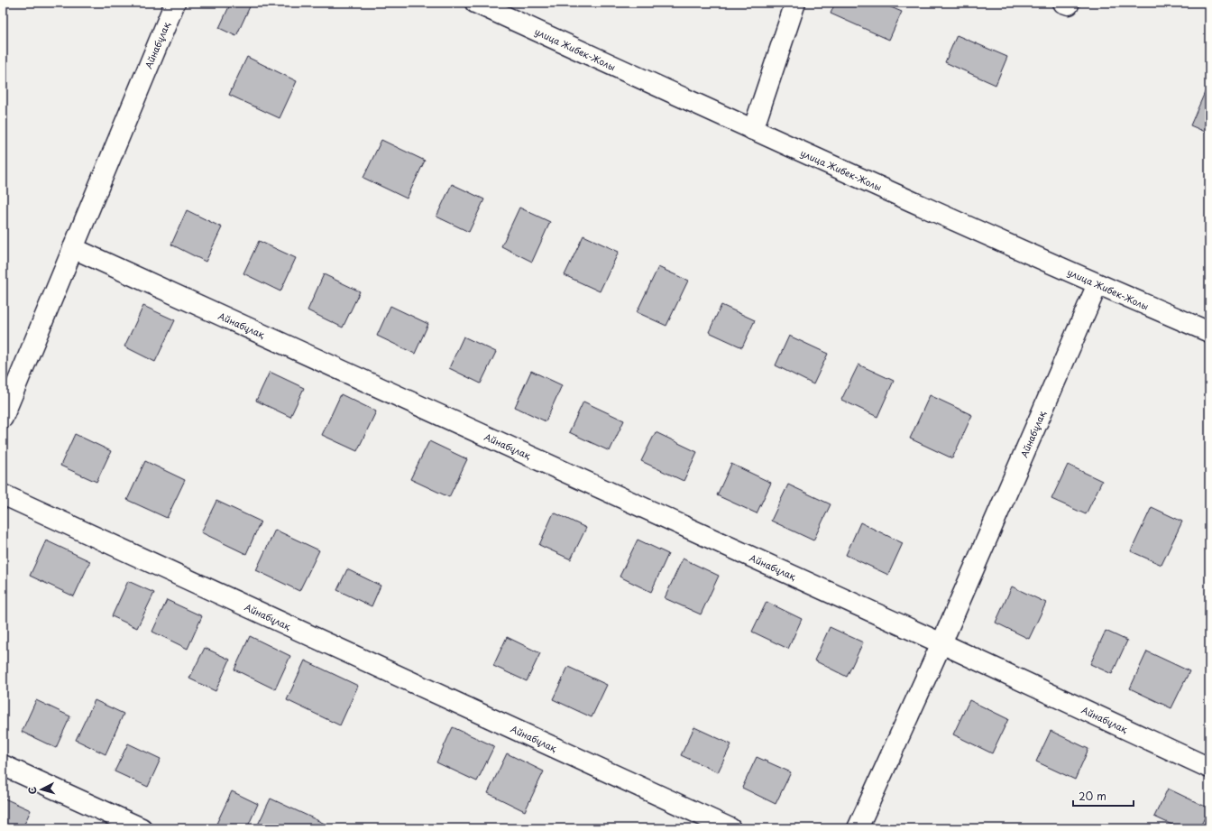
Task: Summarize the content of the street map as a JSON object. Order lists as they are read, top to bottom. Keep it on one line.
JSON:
{"streets":{"street":["Айнабұлақ","улица Жибек-Жолы"]},"crossings":[["Айнабұлақ","улица Жибек-Жолы"]],"scale_bar":"20 m","north":"left"}
